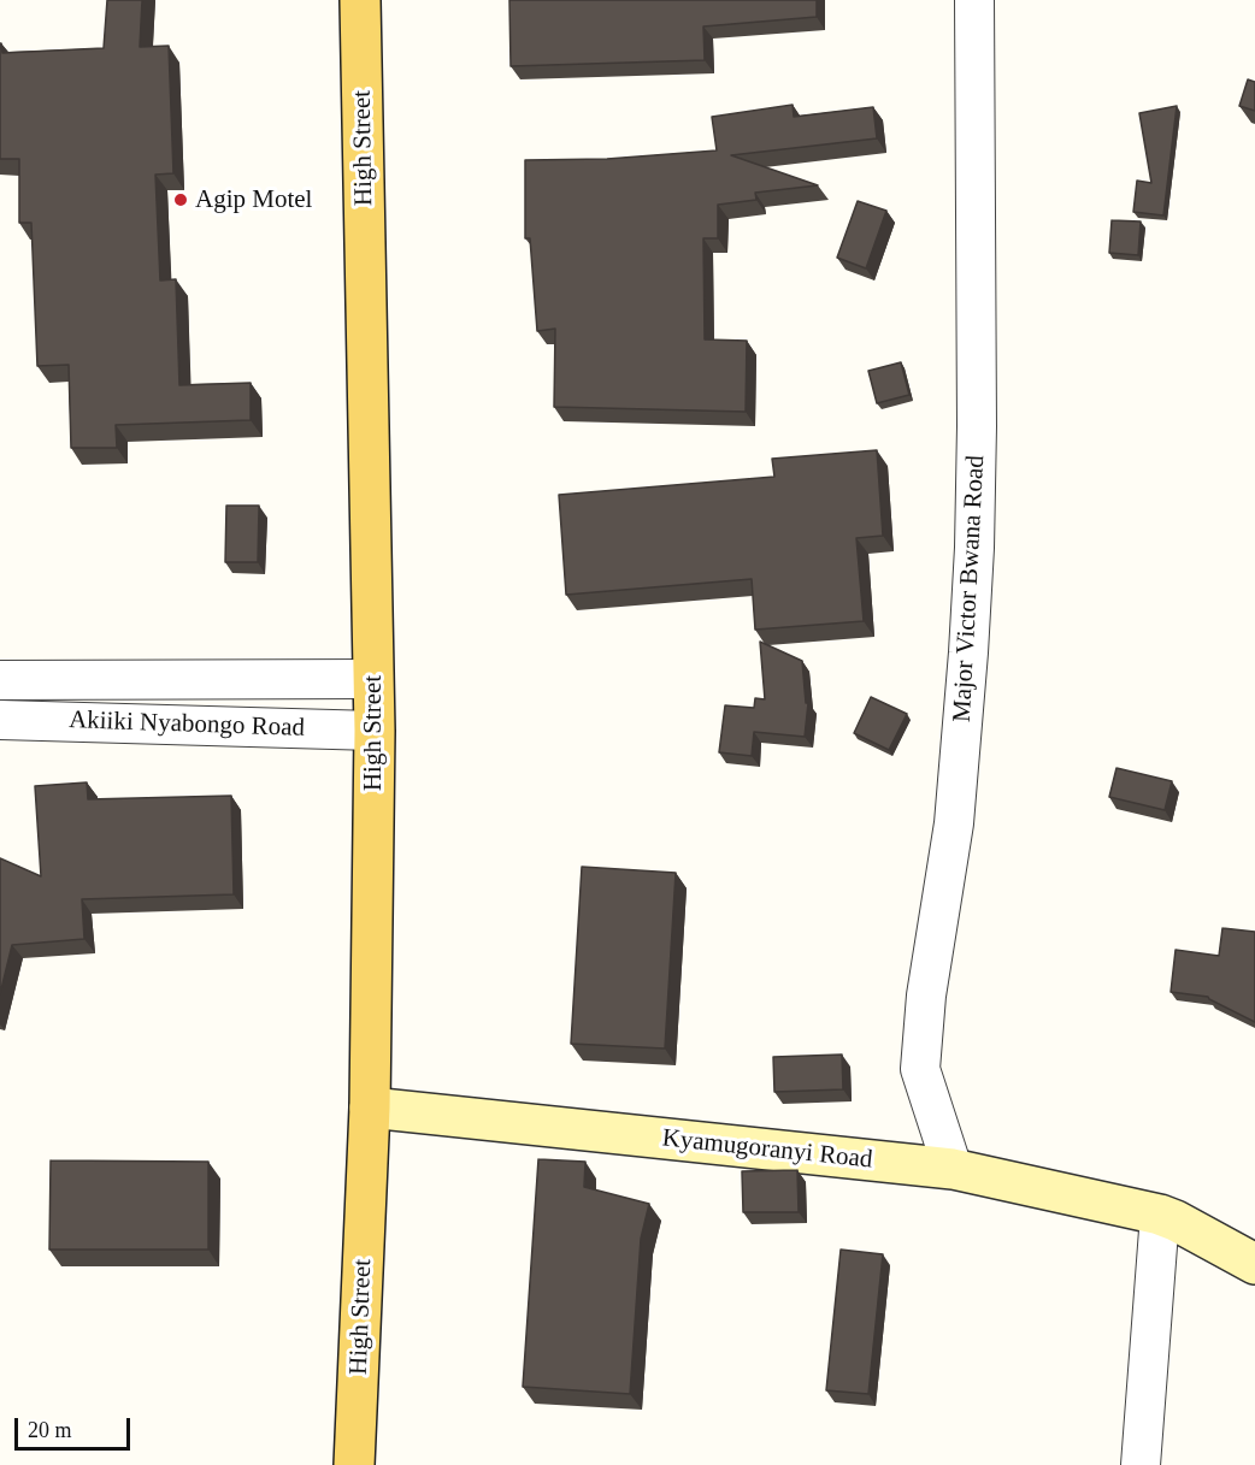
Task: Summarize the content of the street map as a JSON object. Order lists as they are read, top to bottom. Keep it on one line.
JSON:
{"streets":{"main road":["High Street"],"street":["Major Victor Bwana Road","Akiiki Nyabongo Road","Kyamugoranyi Road"]},"crossings":[["High Street","Akiiki Nyabongo Road"],["High Street","Kyamugoranyi Road"],["Major Victor Bwana Road","Kyamugoranyi Road"]],"places":["Agip Motel"],"scale_bar":"20 m"}
